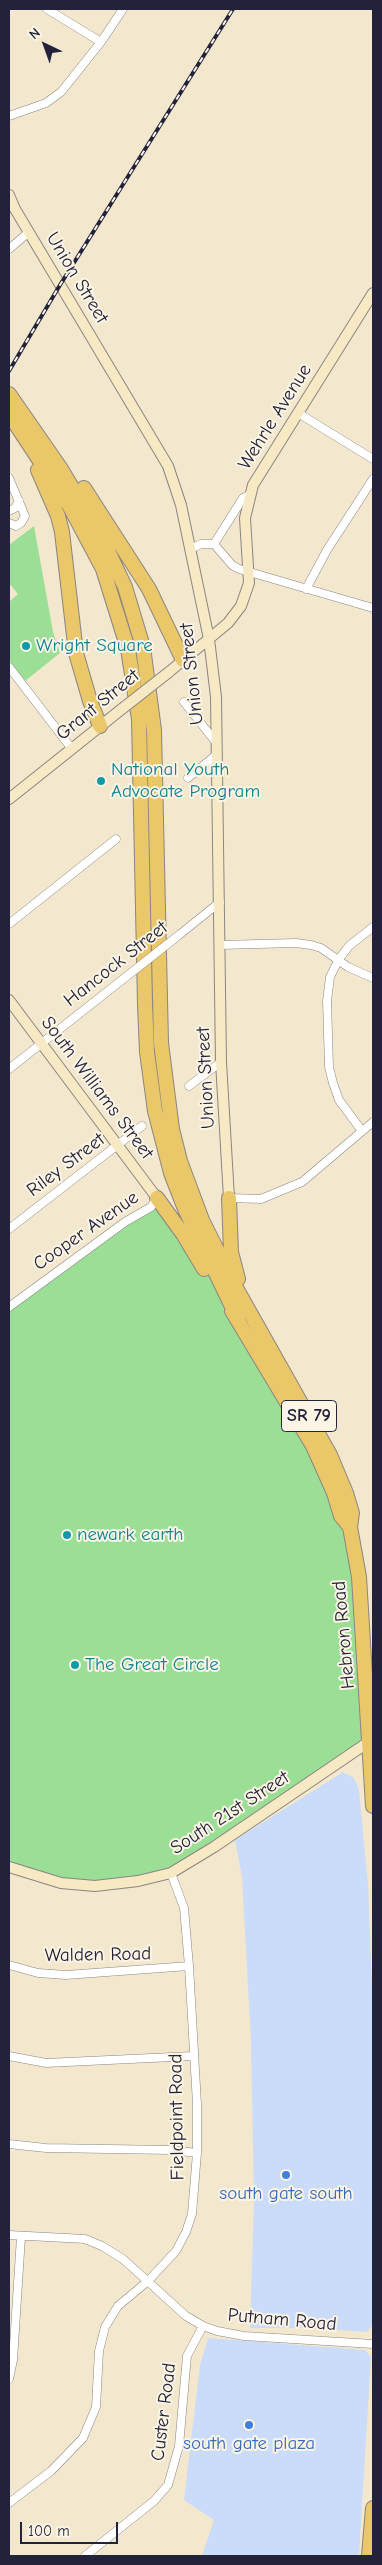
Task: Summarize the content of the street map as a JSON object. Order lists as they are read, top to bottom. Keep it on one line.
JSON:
{"streets":{"highway":["SR 79","Hebron Road"],"street":["Union Street","Wehrle Avenue","Grant Street","Hancock Street","South Williams Street","Riley Street","Cooper Avenue","South 21st Street","Walden Road","Fieldpoint Road","Putnam Road","Custer Road"]},"crossings":[["Union Street","Wehrle Avenue"],["Union Street","Grant Street"],["Union Street","Hancock Street"],["Wehrle Avenue","Grant Street"],["Hancock Street","South Williams Street"],["South Williams Street","Riley Street"],["South Williams Street","Cooper Avenue"],["SR 79","Hebron Road"],["Hebron Road","South 21st Street"],["South 21st Street","Fieldpoint Road"],["Walden Road","Fieldpoint Road"],["Fieldpoint Road","Putnam Road"],["Putnam Road","Custer Road"]],"places":["Wright Square","National Youth Advocate Program","newark earth","The Great Circle","south gate south","south gate plaza"],"scale_bar":"100 m","north":"top left"}
